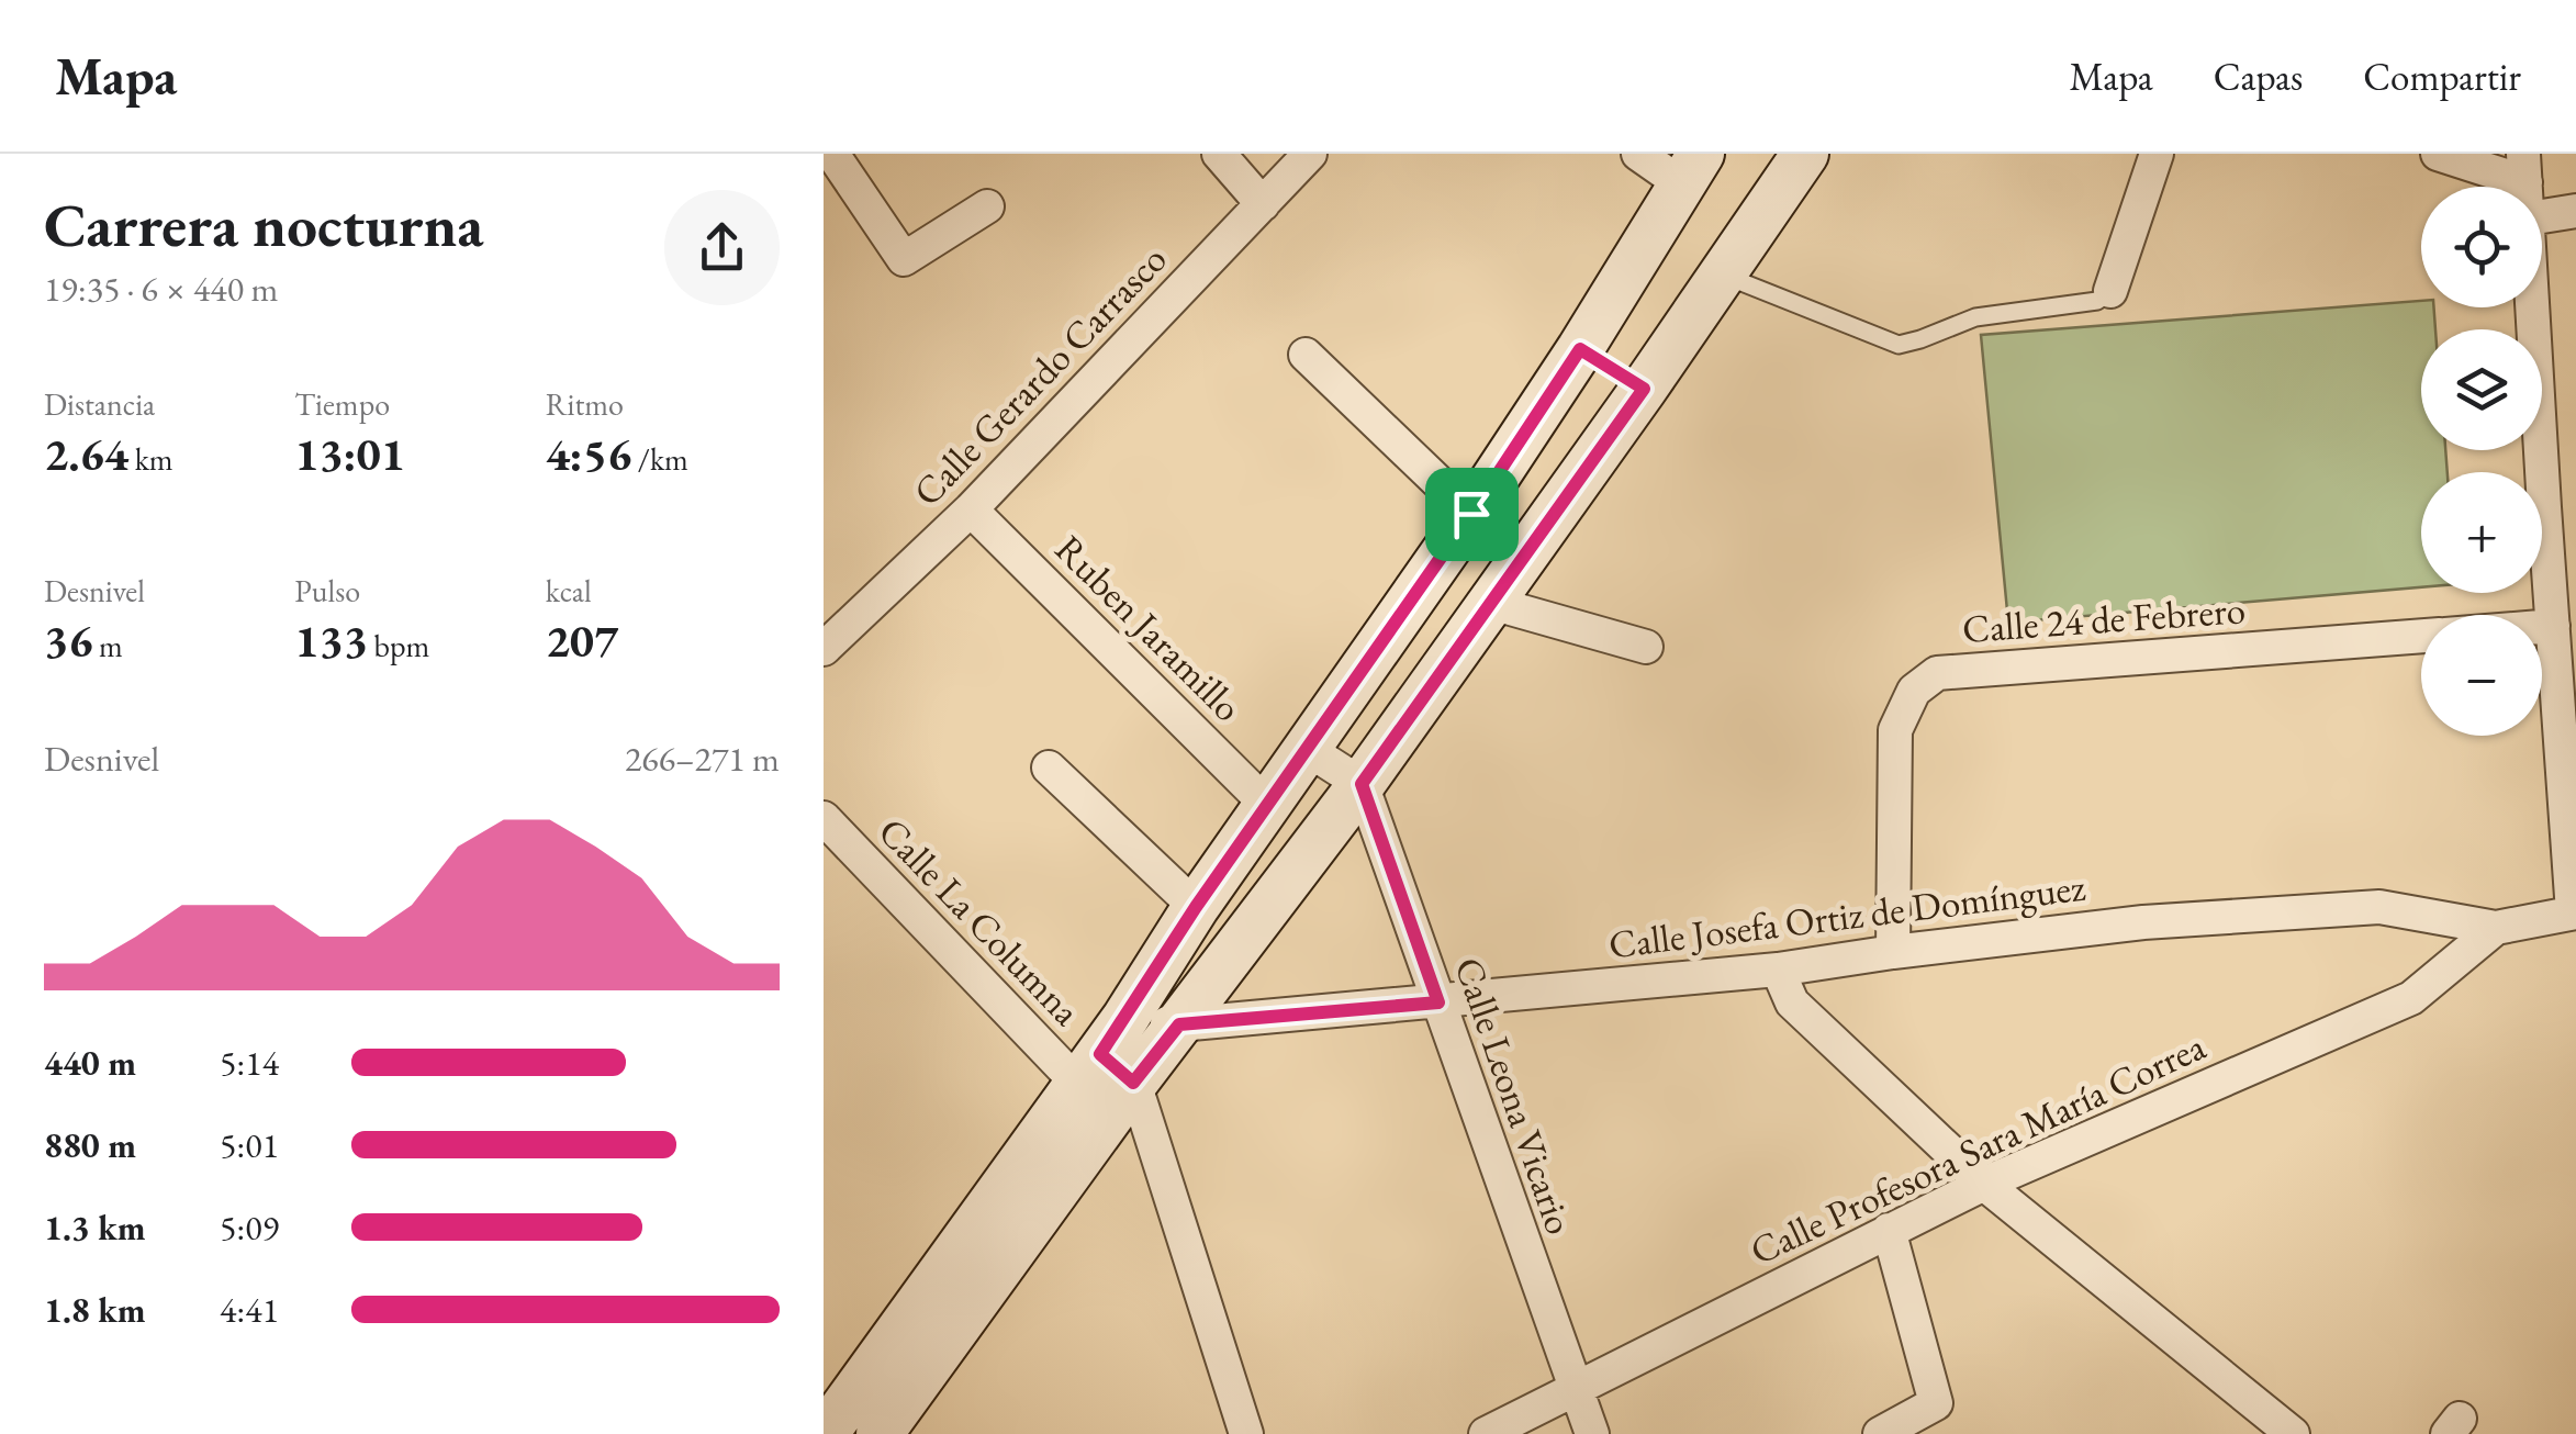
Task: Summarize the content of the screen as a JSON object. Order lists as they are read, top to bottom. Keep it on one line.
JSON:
{"streets":{"street":["Calle Gerardo Carrasco","Calle 24 de Febrero","Ruben Jaramillo","Calle Josefa Ortiz de Domínguez","Calle La Columna","Calle Leona Vicario","Calle Profesora Sara María Correa"]},"crossings":[["Calle Gerardo Carrasco","Ruben Jaramillo"],["Calle 24 de Febrero","Calle Josefa Ortiz de Domínguez"],["Calle Josefa Ortiz de Domínguez","Calle La Columna"],["Calle Josefa Ortiz de Domínguez","Calle Leona Vicario"],["Calle Josefa Ortiz de Domínguez","Calle Profesora Sara María Correa"],["Calle Leona Vicario","Calle Profesora Sara María Correa"]],"page":{"header":"Mapa","nav":["Mapa","Capas","Compartir"],"heading":["Carrera nocturna","19:35 · 6 × 440 m"],"map_buttons":["+","−"],"stats":[["Distancia","2.64 km"],["Tiempo","13:01"],["Ritmo","4:56 /km"],["Desnivel","36 m"],["Pulso","133 bpm"],["kcal","207"]],"chart":["Desnivel","266–271 m"],"list":[{"name":"440 m","note":"5:14"},{"name":"880 m","note":"5:01"},{"name":"1.3 km","note":"5:09"},{"name":"1.8 km","note":"4:41"}]}}
